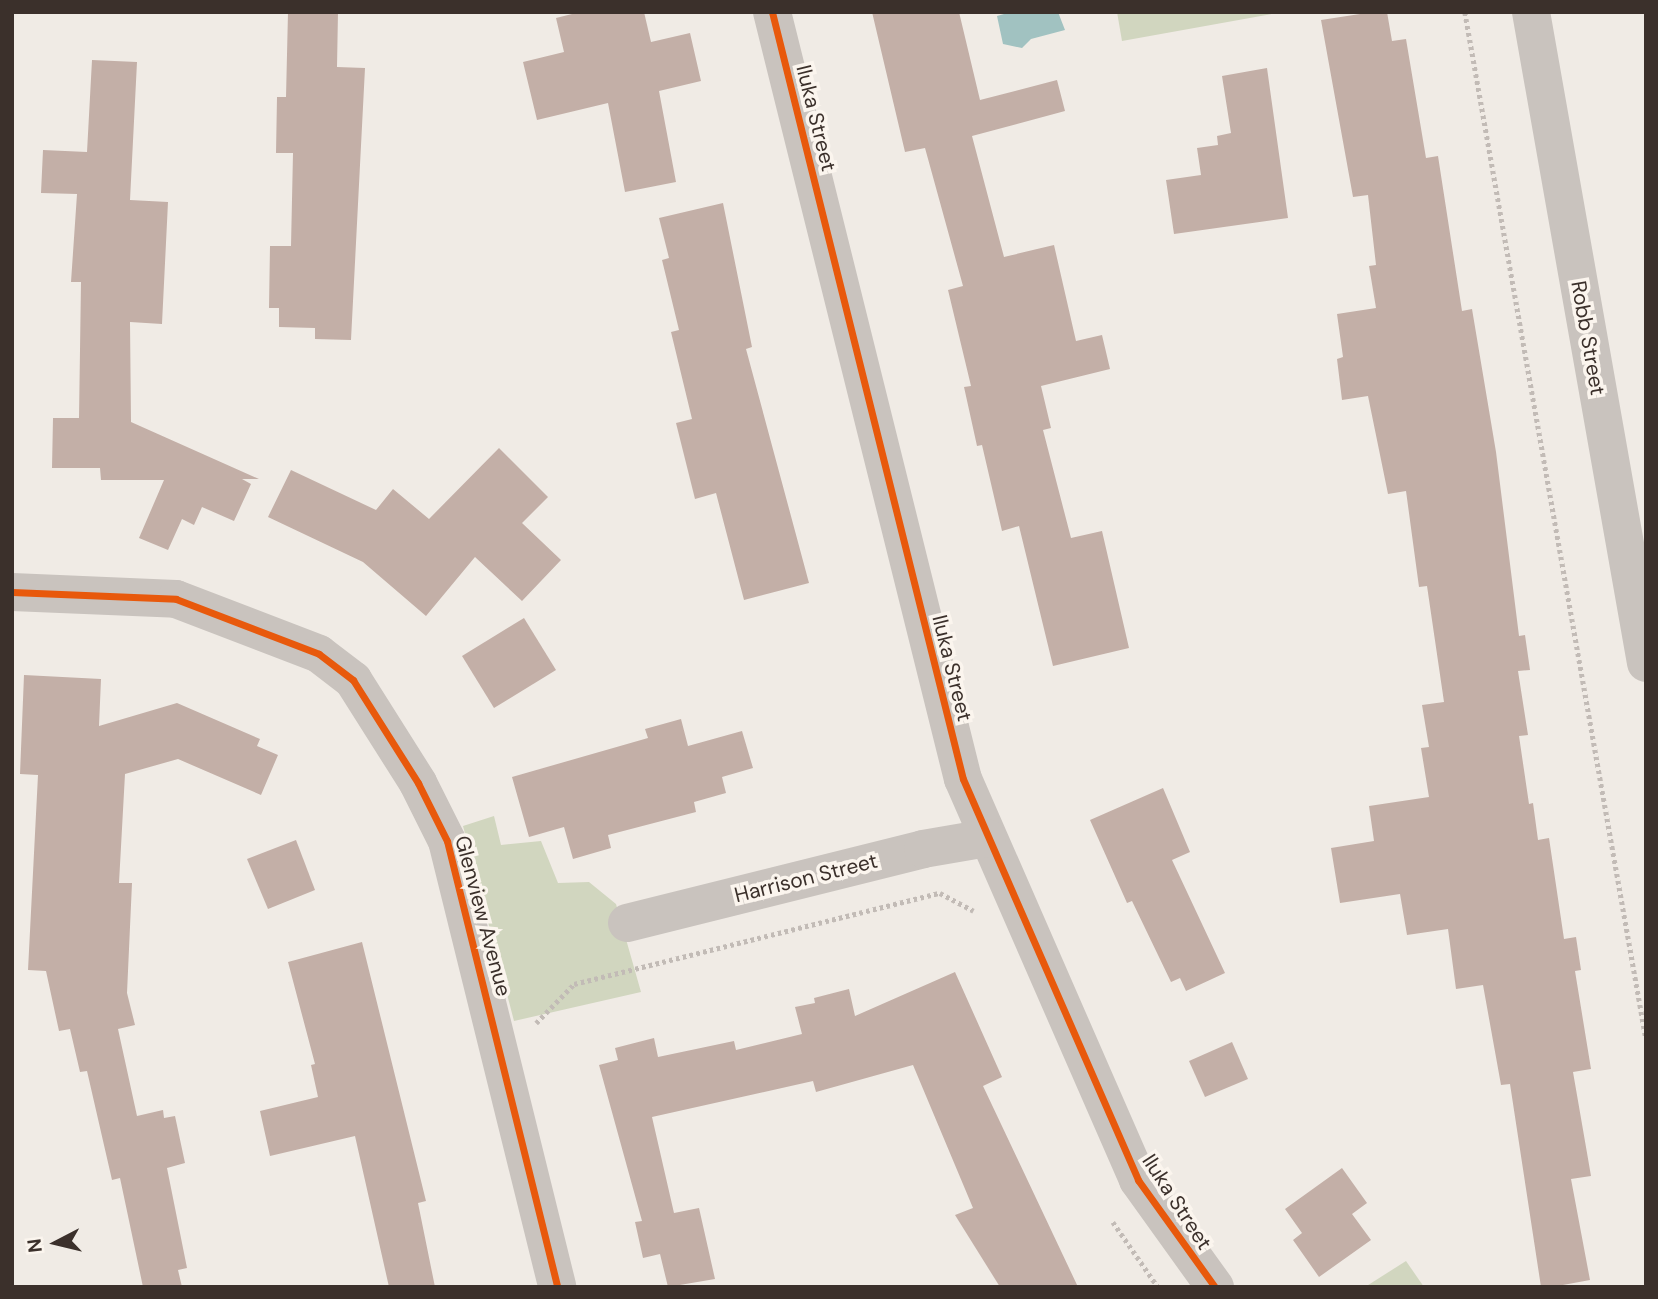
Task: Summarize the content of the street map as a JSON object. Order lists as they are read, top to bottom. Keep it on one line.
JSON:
{"streets":{"street":["Iluka Street","Robb Street","Harrison Street","Glenview Avenue"]},"crossings":[["Iluka Street","Harrison Street"]],"north":"left"}
